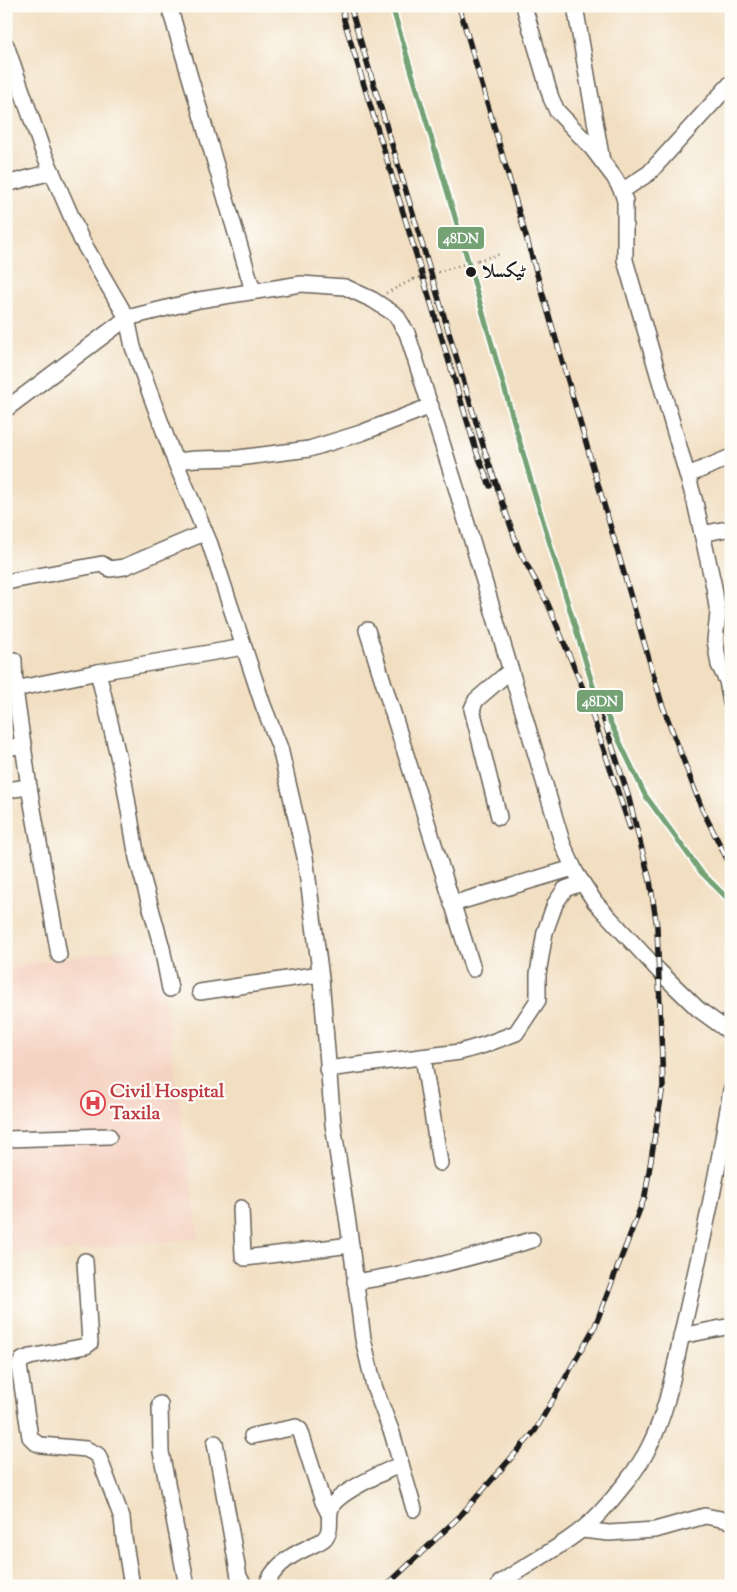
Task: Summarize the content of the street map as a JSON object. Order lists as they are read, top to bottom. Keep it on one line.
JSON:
{"places":{"other":["ٹیکسلا"],"hospital":["Civil Hospital Taxila"]},"lines":["transit line 48DN"]}
